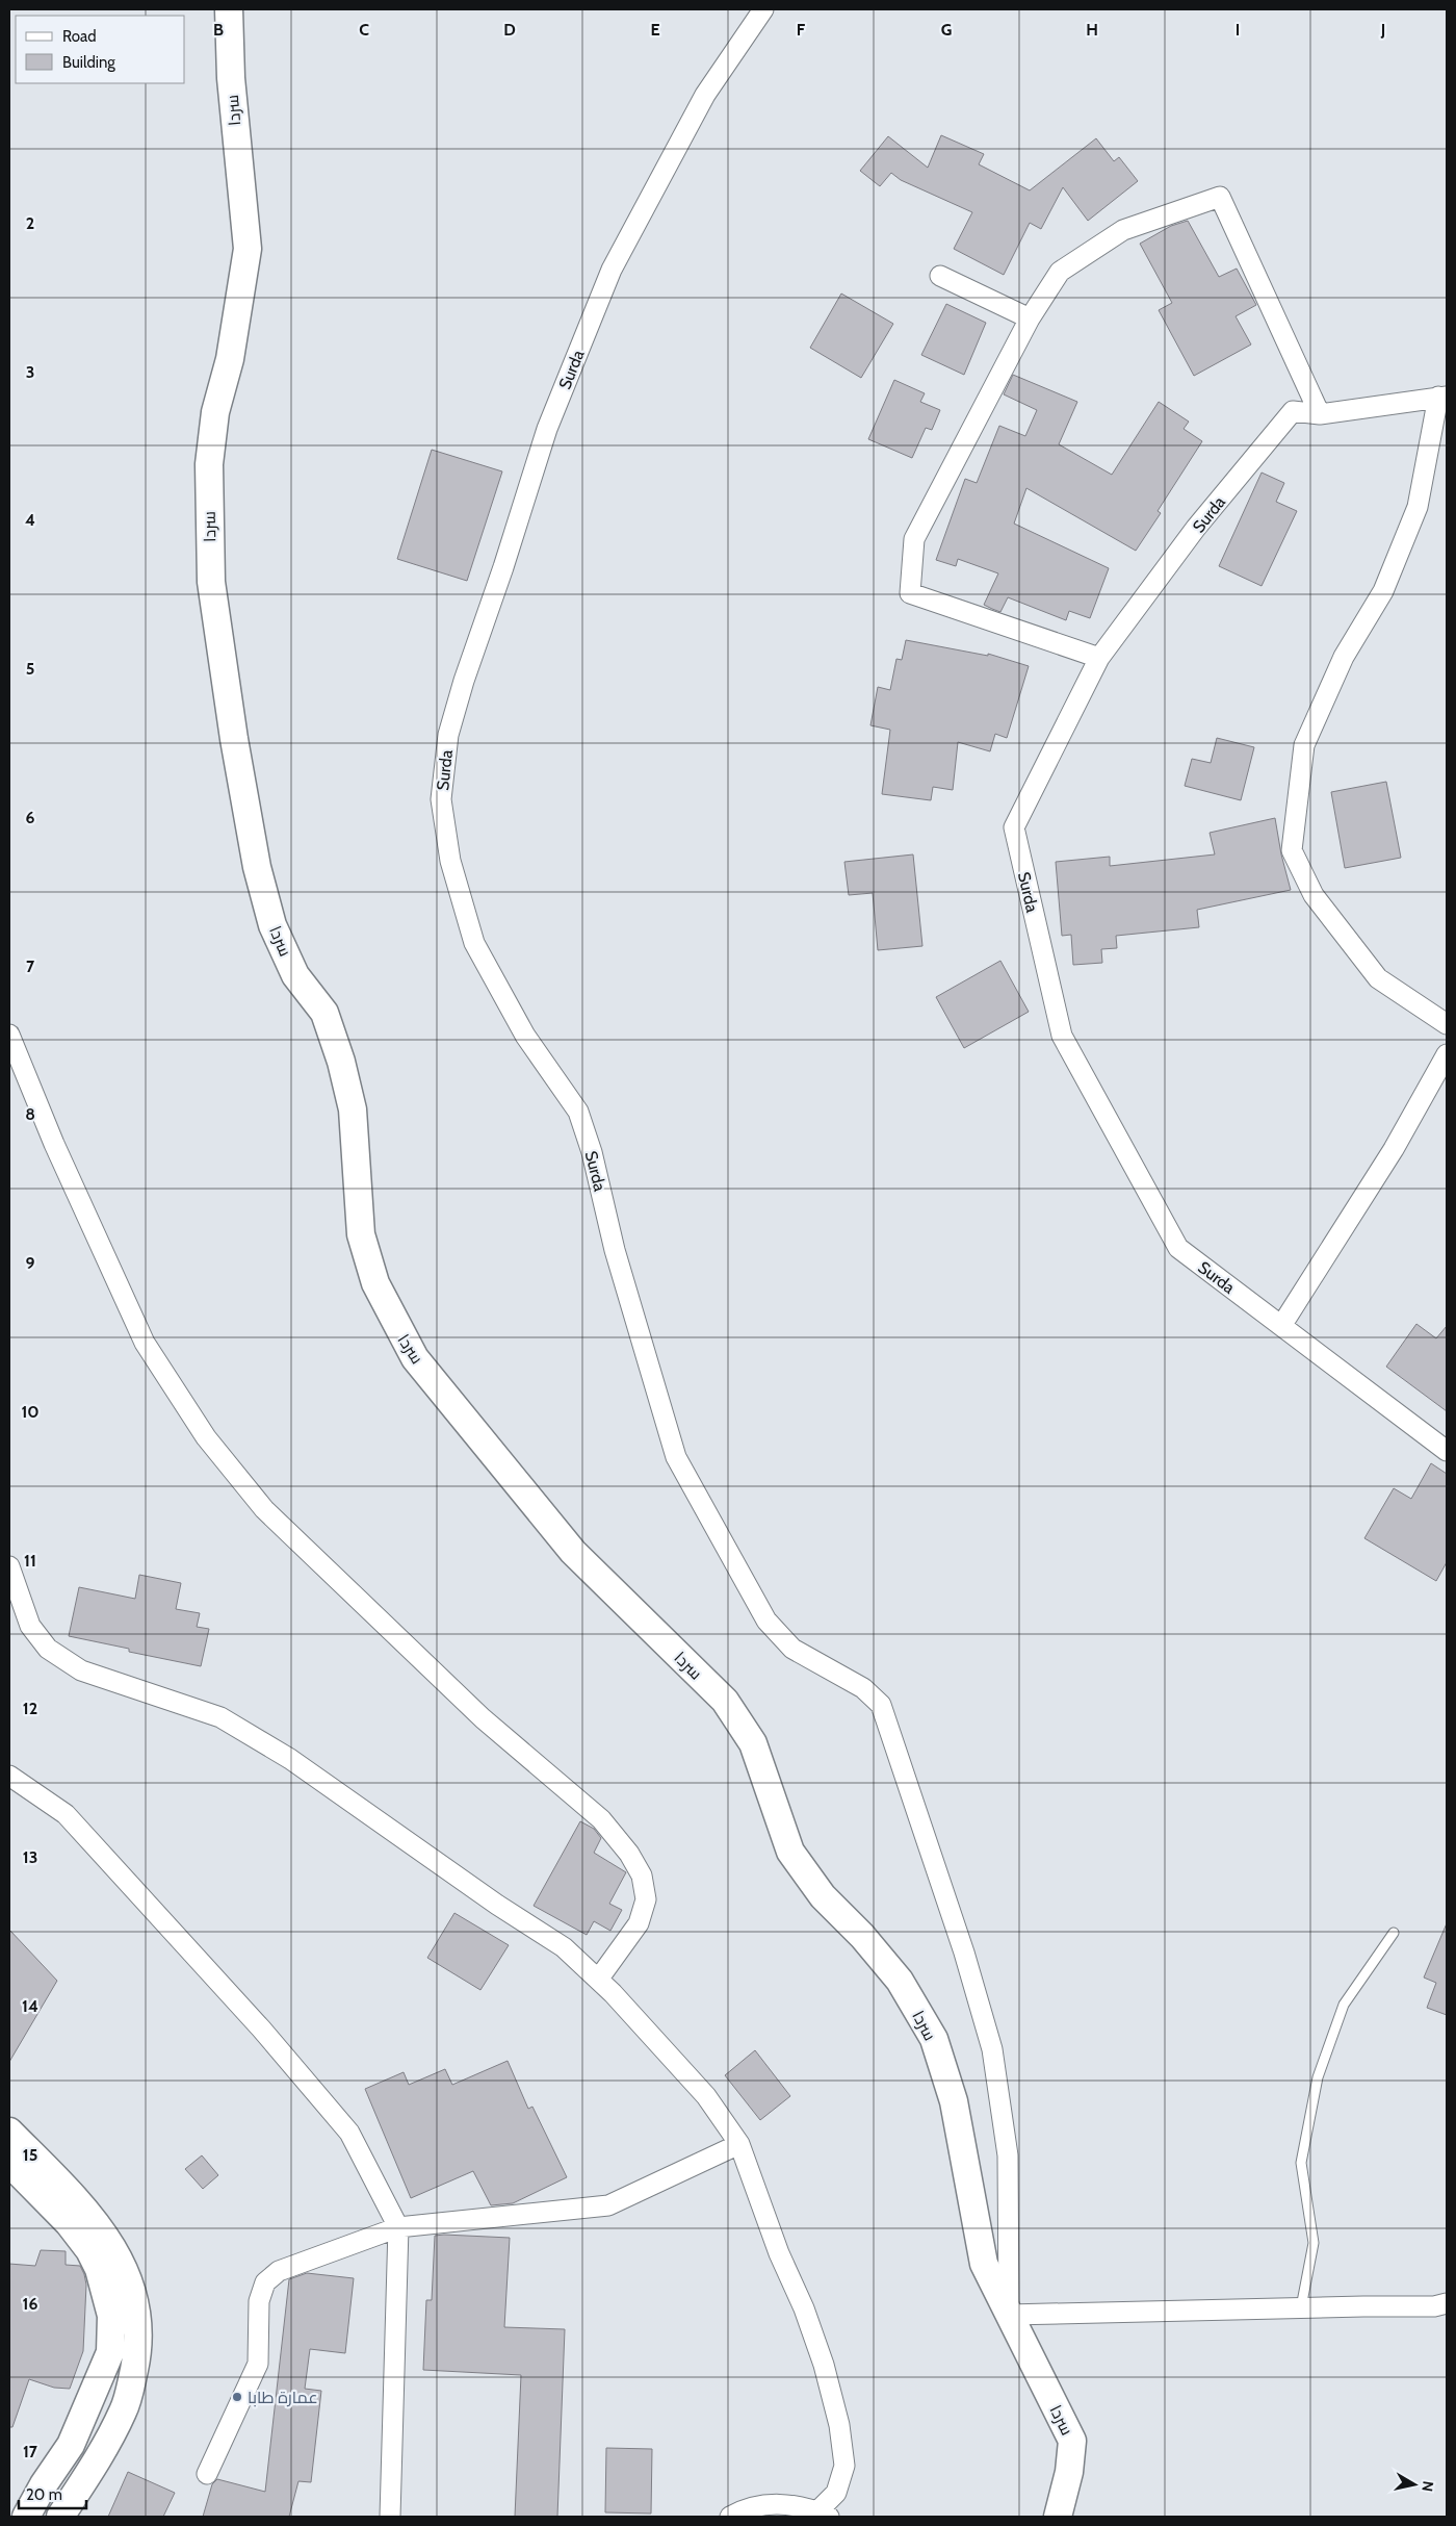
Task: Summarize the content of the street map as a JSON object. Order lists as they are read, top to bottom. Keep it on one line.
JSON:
{"streets":{"street":["سردا","Surda"]},"crossings":[["سردا","Surda"]],"places":["عمارة طابا"],"legend":["Road","Building"],"scale_bar":"20 m","north":"right","grid":{"columns":["B","C","D","E","F","G","H","I","J"],"rows":["2","3","4","5","6","7","8","9","10","11","12","13","14","15","16","17"]}}
